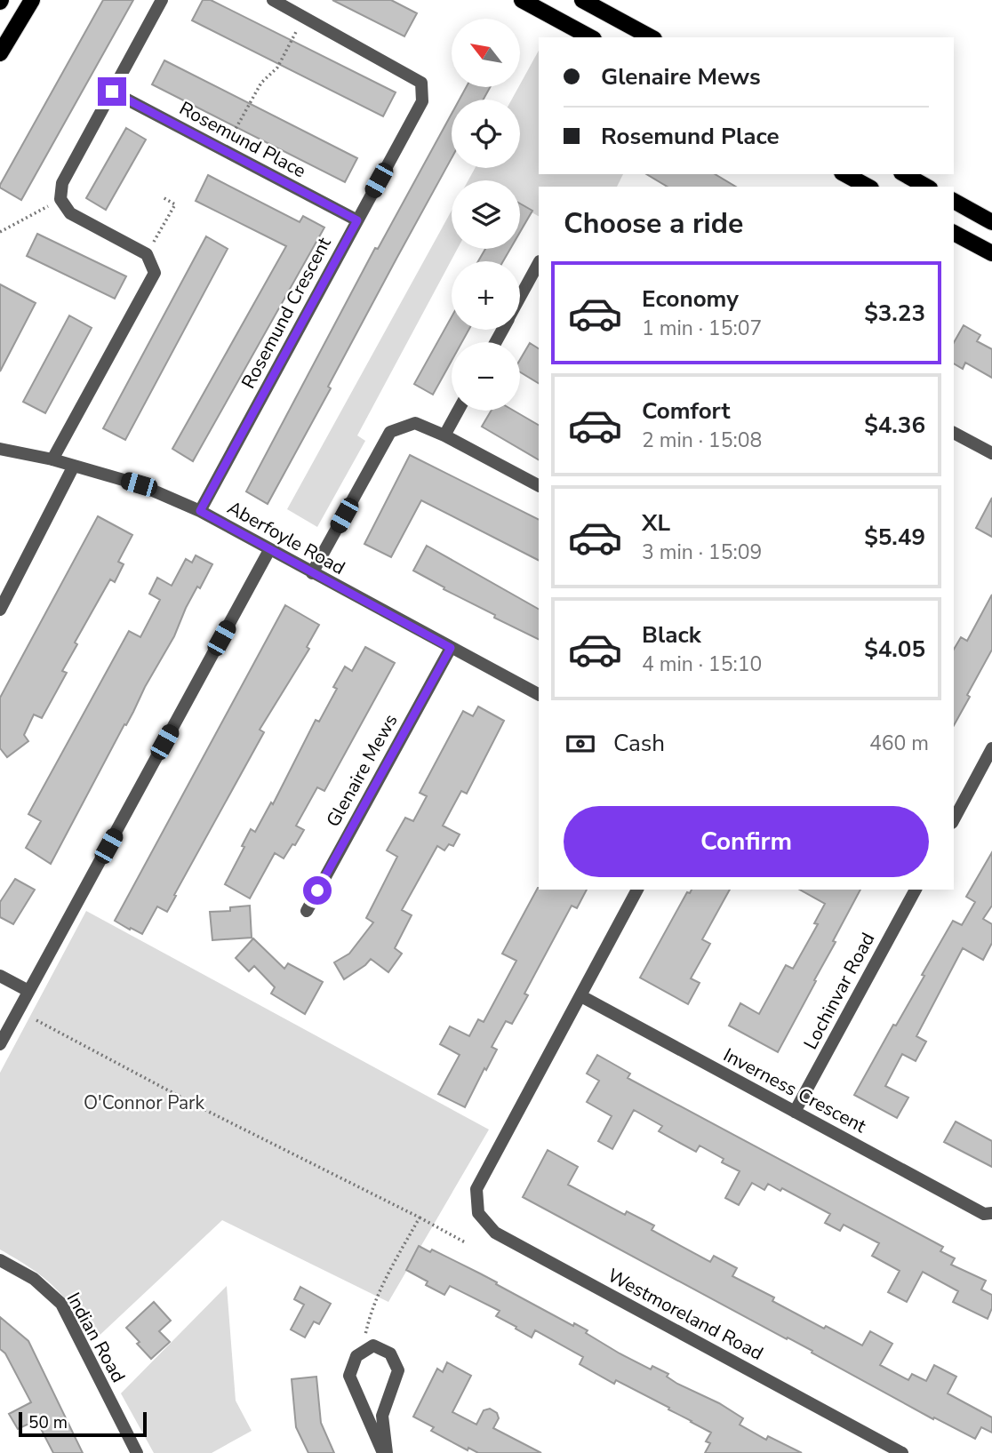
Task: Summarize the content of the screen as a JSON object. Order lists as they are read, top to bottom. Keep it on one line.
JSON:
{"streets":{"street":["Rosemund Place","Rosemund Crescent","Aberfoyle Road","Glenaire Mews","Lochinvar Road","Inverness Crescent","Westmoreland Road","Indian Road"]},"crossings":[["Rosemund Place","Rosemund Crescent"],["Rosemund Crescent","Aberfoyle Road"],["Aberfoyle Road","Glenaire Mews"],["Lochinvar Road","Inverness Crescent"],["Inverness Crescent","Westmoreland Road"]],"parks":["O'Connor Park"],"scale_bar":"50 m","north":"top left","page":{"map_buttons":["+","−"],"banner":["Glenaire Mews","Rosemund Place"],"heading":"Choose a ride","list":[{"name":"Economy","note":"1 min · 15:07","value":"$3.23"},{"name":"Comfort","note":"2 min · 15:08","value":"$4.36"},{"name":"XL","note":"3 min · 15:09","value":"$5.49"},{"name":"Black","note":"4 min · 15:10","value":"$4.05"}],"pay":["Cash","460 m"],"buttons":"Confirm","scale":"50 m"}}
